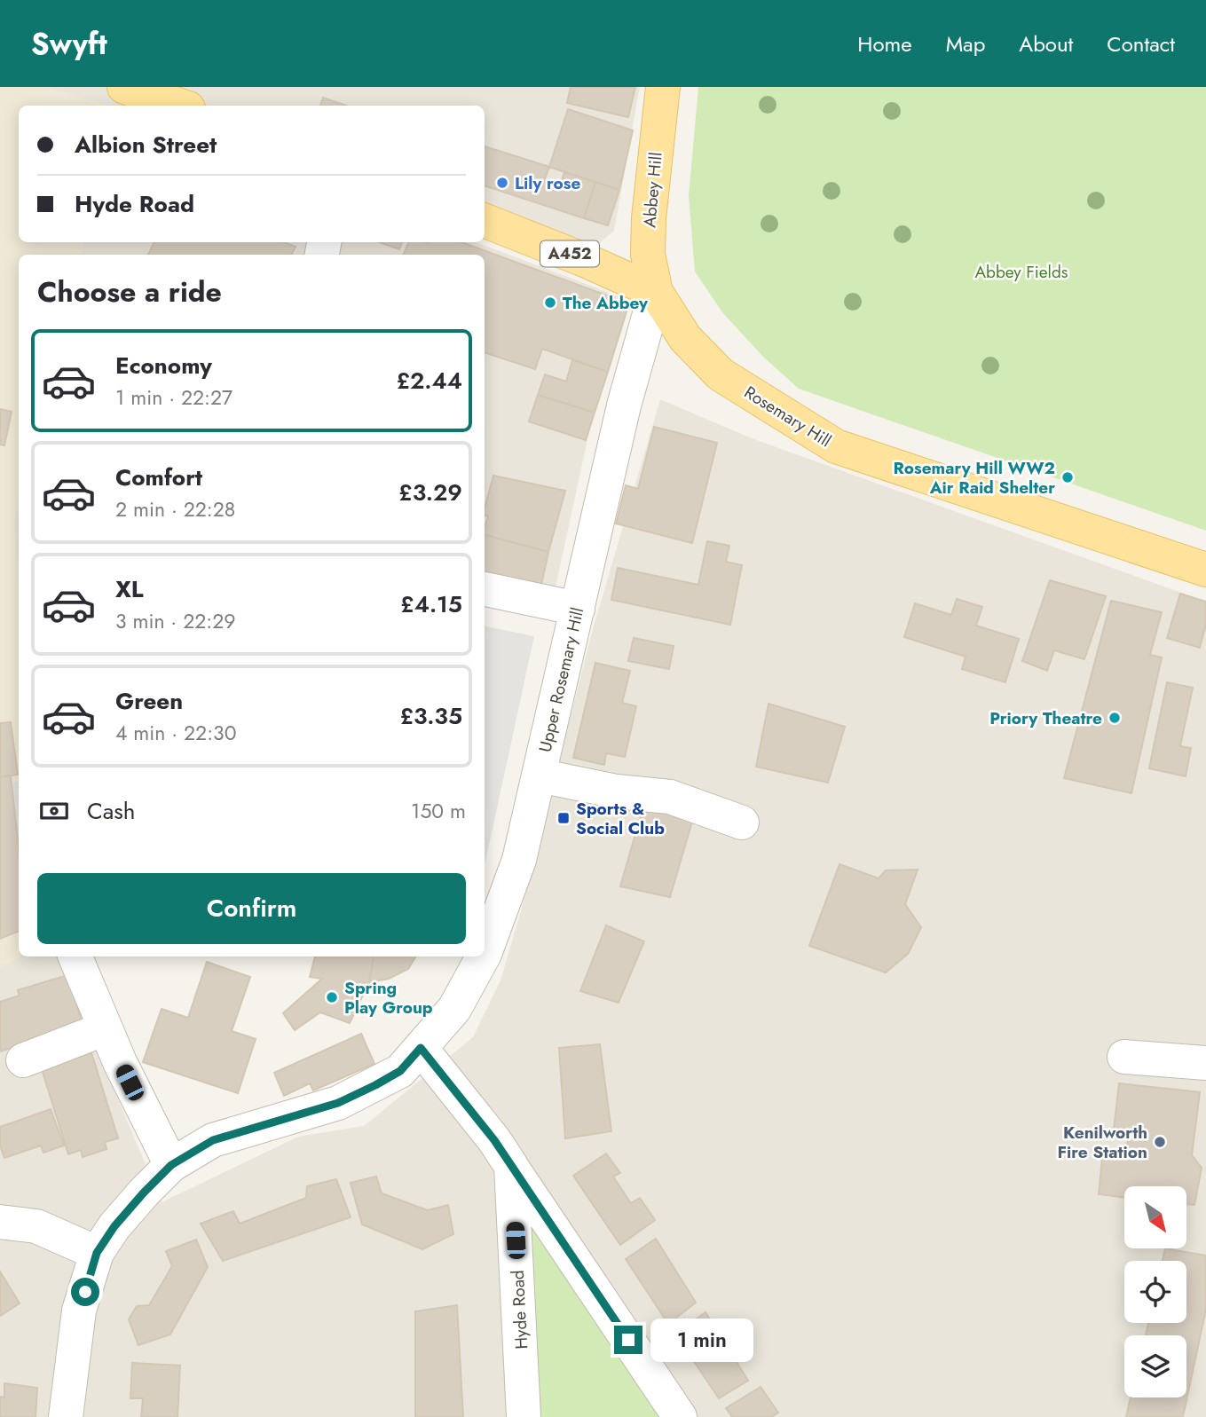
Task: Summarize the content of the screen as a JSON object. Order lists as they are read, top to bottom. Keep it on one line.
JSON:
{"streets":{"main road":["Abbey Hill","A452","Rosemary Hill"],"street":["Upper Rosemary Hill","Hyde Road"]},"crossings":[["Abbey Hill","A452"],["Abbey Hill","Rosemary Hill"],["Abbey Hill","Upper Rosemary Hill"],["A452","Rosemary Hill"],["A452","Upper Rosemary Hill"],["Rosemary Hill","Upper Rosemary Hill"]],"parks":["Abbey Fields"],"places":{"other":["Lily rose","The Abbey","Rosemary Hill WW2 Air Raid Shelter","Priory Theatre","Spring Play Group","Kenilworth Fire Station"],"transit":["Sports & Social Club"]},"north":"bottom right","page":{"header":"Swyft","nav":["Home","Map","About","Contact"],"banner":["Albion Street","Hyde Road"],"heading":"Choose a ride","list":[{"name":"Economy","note":"1 min · 22:27","value":"£2.44"},{"name":"Comfort","note":"2 min · 22:28","value":"£3.29"},{"name":"XL","note":"3 min · 22:29","value":"£4.15"},{"name":"Green","note":"4 min · 22:30","value":"£3.35"}],"pay":["Cash","150 m"],"buttons":"Confirm","bubble":"1 min"}}
